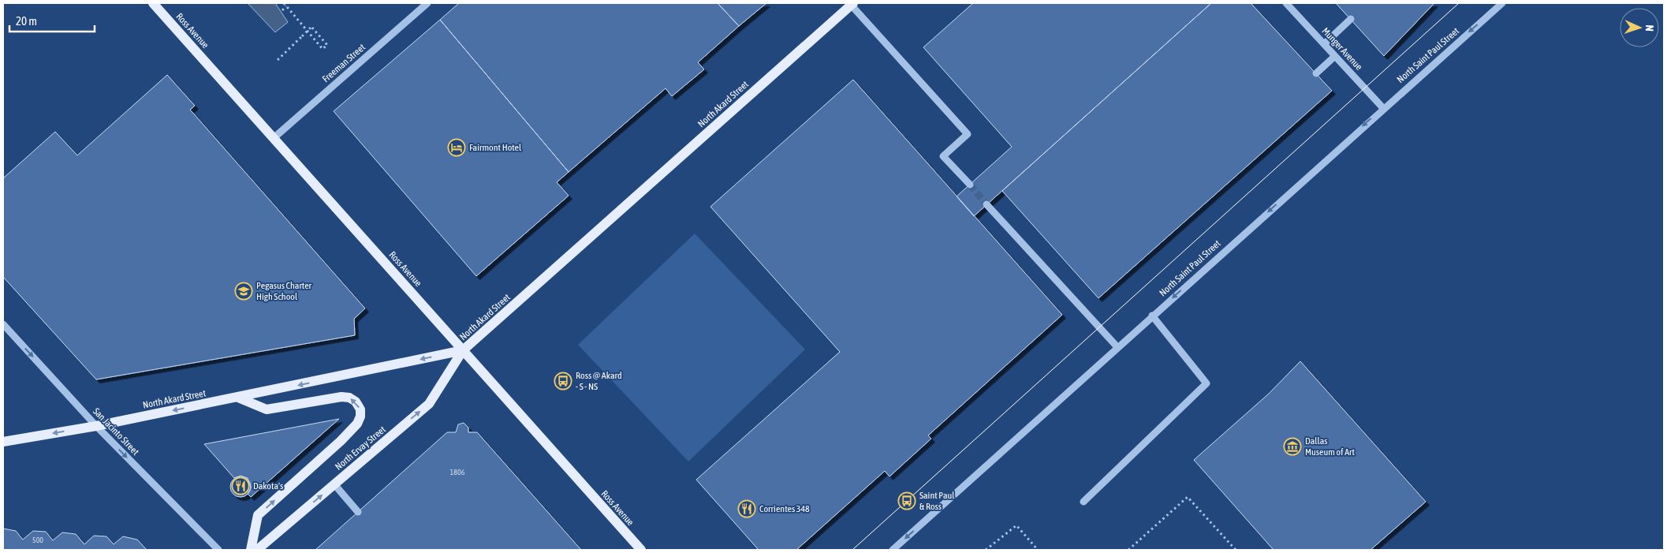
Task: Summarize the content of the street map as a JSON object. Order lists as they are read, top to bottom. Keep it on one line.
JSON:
{"streets":{"main road":["Ross Avenue","North Akard Street","North Ervay Street"],"street":["Munger Avenue","North Saint Paul Street","Freeman Street","San Jacinto Street"]},"crossings":[["Ross Avenue","Freeman Street"],["Ross Avenue","North Akard Street"],["Ross Avenue","North Ervay Street"],["Munger Avenue","North Saint Paul Street"],["North Akard Street","San Jacinto Street"],["North Akard Street","North Ervay Street"]],"one_way":["North Saint Paul Street","North Akard Street","San Jacinto Street","North Ervay Street"],"places":{"hotel":["Fairmont Hotel"],"school or university":["Pegasus Charter High School"],"bus stop":["Ross @ Akard - S - NS","Saint Paul & Ross"],"museum":["Dallas Museum of Art"],"restaurant":["Dakota's","Corrientes 348"]},"house_numbers":["1806","500"],"scale_bar":"20 m","north":"right"}
